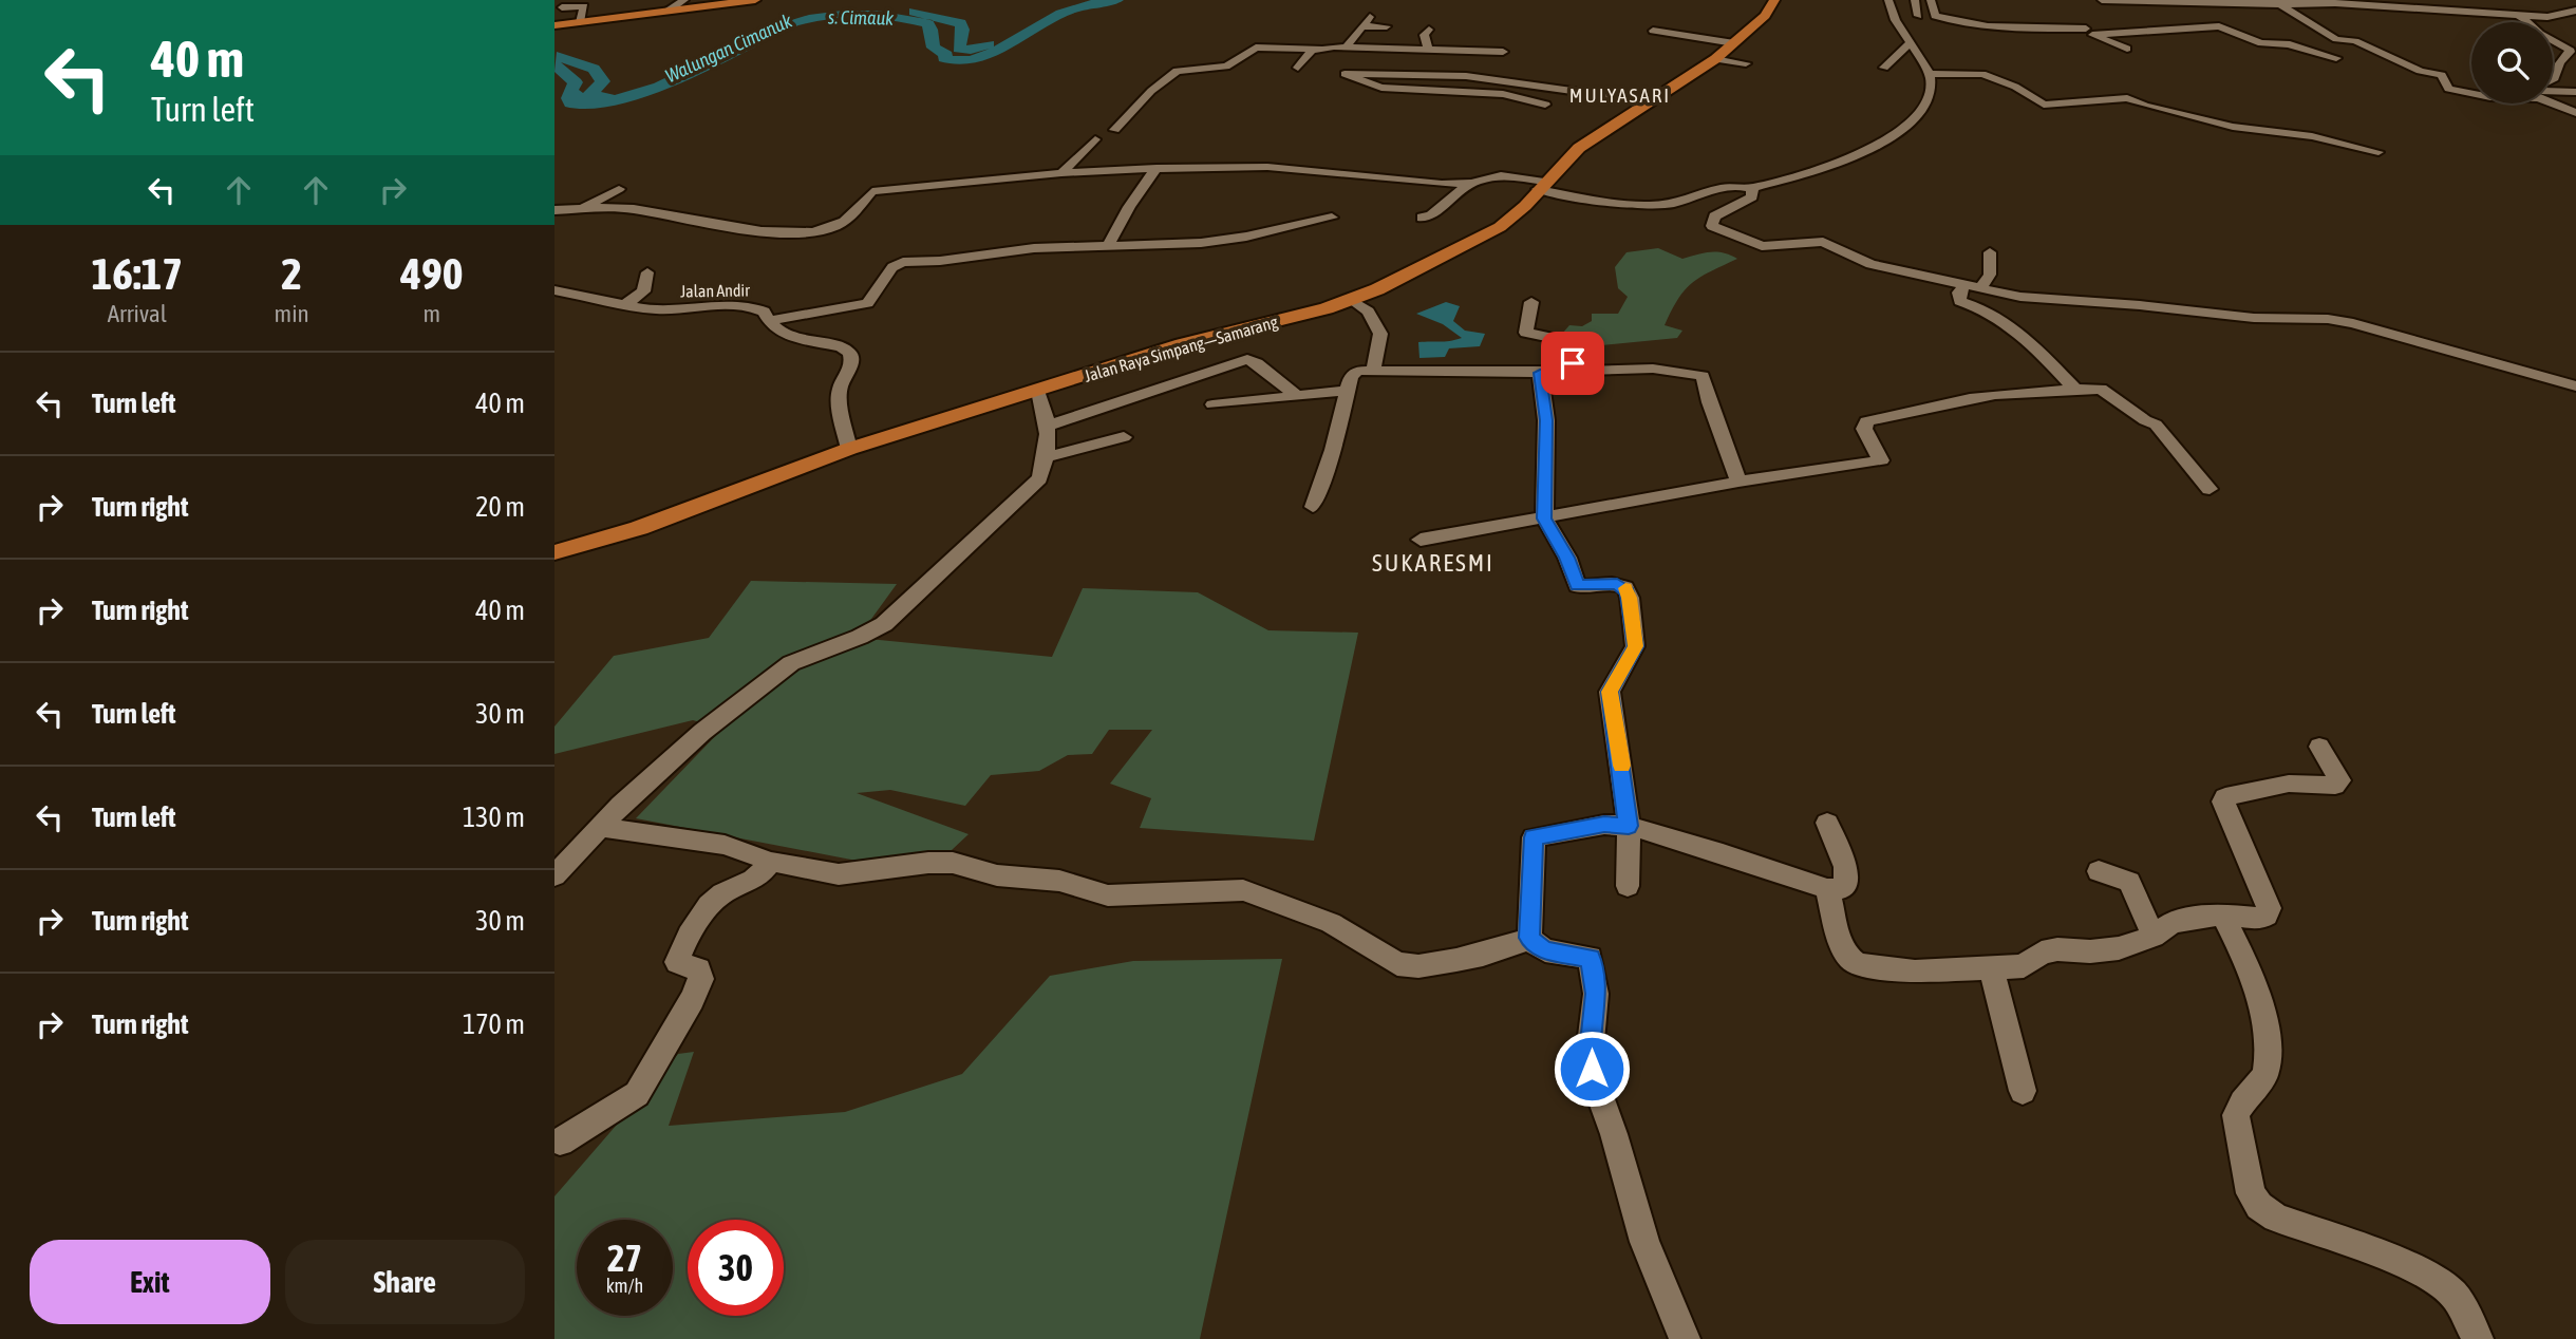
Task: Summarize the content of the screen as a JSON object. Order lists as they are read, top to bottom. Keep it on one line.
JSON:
{"streets":{"main road":["Jalan Raya Simpang—Samarang"],"street":["Jalan Andir"]},"crossings":[["Jalan Andir","Jalan Raya Simpang—Samarang"]],"districts":["MULYASARI","SUKARESMI"],"water":["s. Cimauk","Walungan Cimanuk"],"page":{"turn":["40 m","Turn left"],"eta":["16:17","Arrival","2","min","490","m"],"list":[{"name":"Turn left","value":"40 m"},{"name":"Turn right","value":"20 m"},{"name":"Turn right","value":"40 m"},{"name":"Turn left","value":"30 m"},{"name":"Turn left","value":"130 m"},{"name":"Turn right","value":"30 m"},{"name":"Turn right","value":"170 m"}],"speed":"27 km/h","limit":"30","buttons":["Exit","Share"]}}
